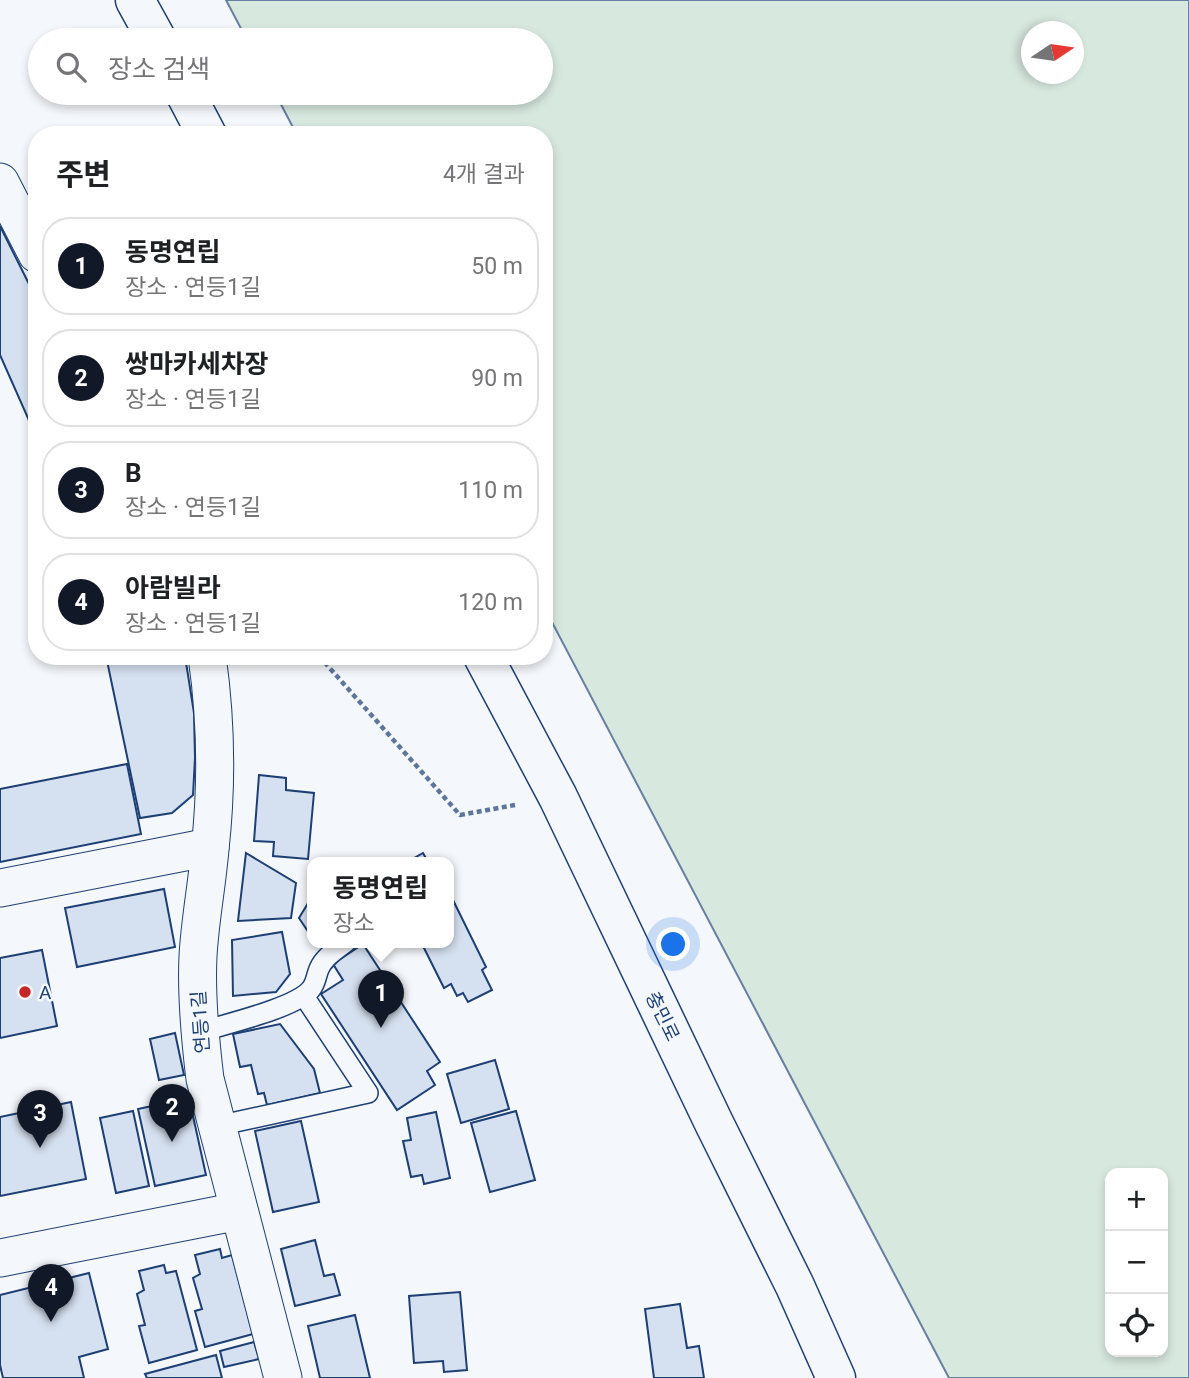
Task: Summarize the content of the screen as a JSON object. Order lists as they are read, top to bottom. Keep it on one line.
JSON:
{"streets":{"street":["충민로","연등1길"]},"places":["A"],"north":"right","page":{"search":"장소 검색","heading":["주변","4개 결과"],"list":[{"mark":"1","name":"동명연립","note":"장소 · 연등1길","value":"50 m"},{"mark":"2","name":"쌍마카세차장","note":"장소 · 연등1길","value":"90 m"},{"mark":"3","name":"B","note":"장소 · 연등1길","value":"110 m"},{"mark":"4","name":"아람빌라","note":"장소 · 연등1길","value":"120 m"}],"popup":["동명연립","장소"],"pins":["1","2","3","4"],"map_buttons":["+","−"]}}
